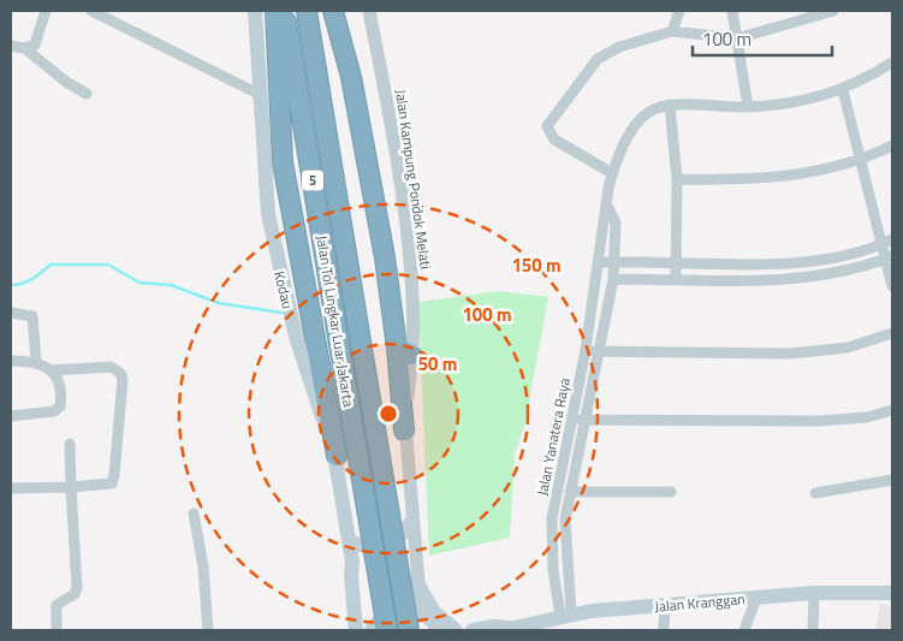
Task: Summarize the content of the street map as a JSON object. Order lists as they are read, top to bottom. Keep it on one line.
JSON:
{"streets":{"highway":["5","Jalan Tol Lingkar Luar Jakarta"],"main road":["Kodau","Jalan Kranggan"],"street":["Jalan Kampung Pondok Melati","Jalan Yanatera Raya"]},"crossings":[["Kodau","Jalan Tol Lingkar Luar Jakarta"],["Jalan Yanatera Raya","Jalan Kranggan"]],"scale_bar":"100 m","rings":["150 m","100 m","50 m"]}
